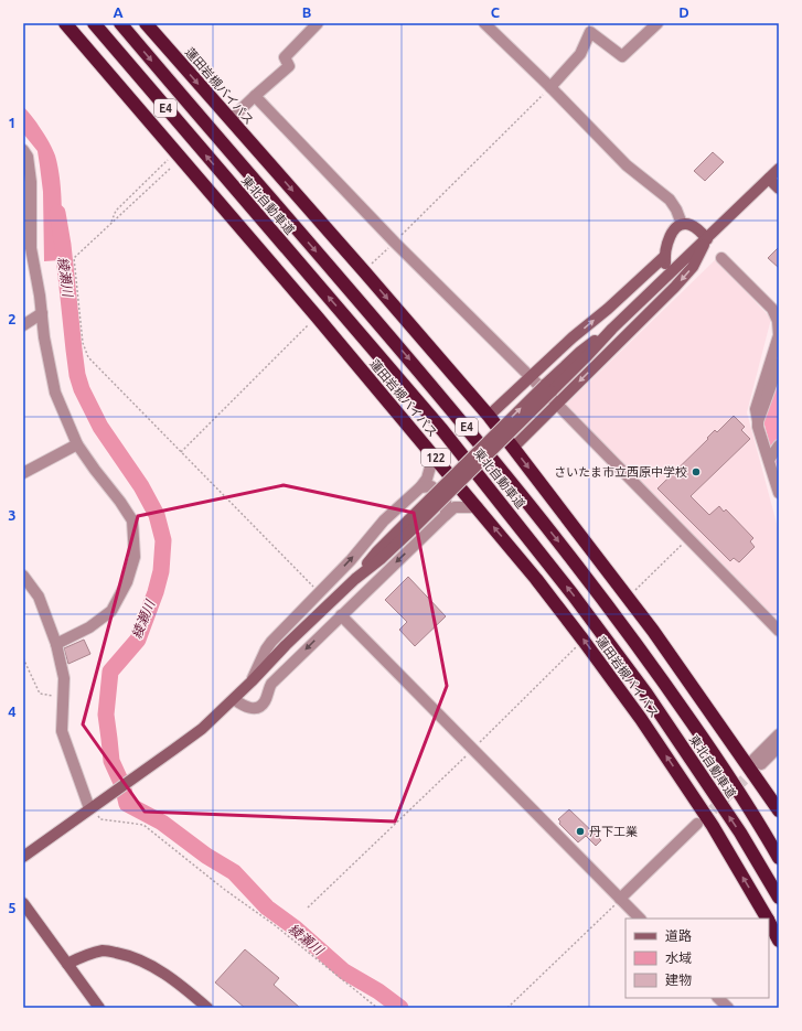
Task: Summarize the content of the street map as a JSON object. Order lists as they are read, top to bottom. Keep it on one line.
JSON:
{"streets":{"highway":["蓮田岩槻バイパス","E4","東北自動車道","122"]},"water":["綾瀬川"],"places":["さいたま市立西原中学校","丹下工業"],"legend":["道路","水域","建物"],"grid":{"columns":["A","B","C","D"],"rows":["1","2","3","4","5"]}}
